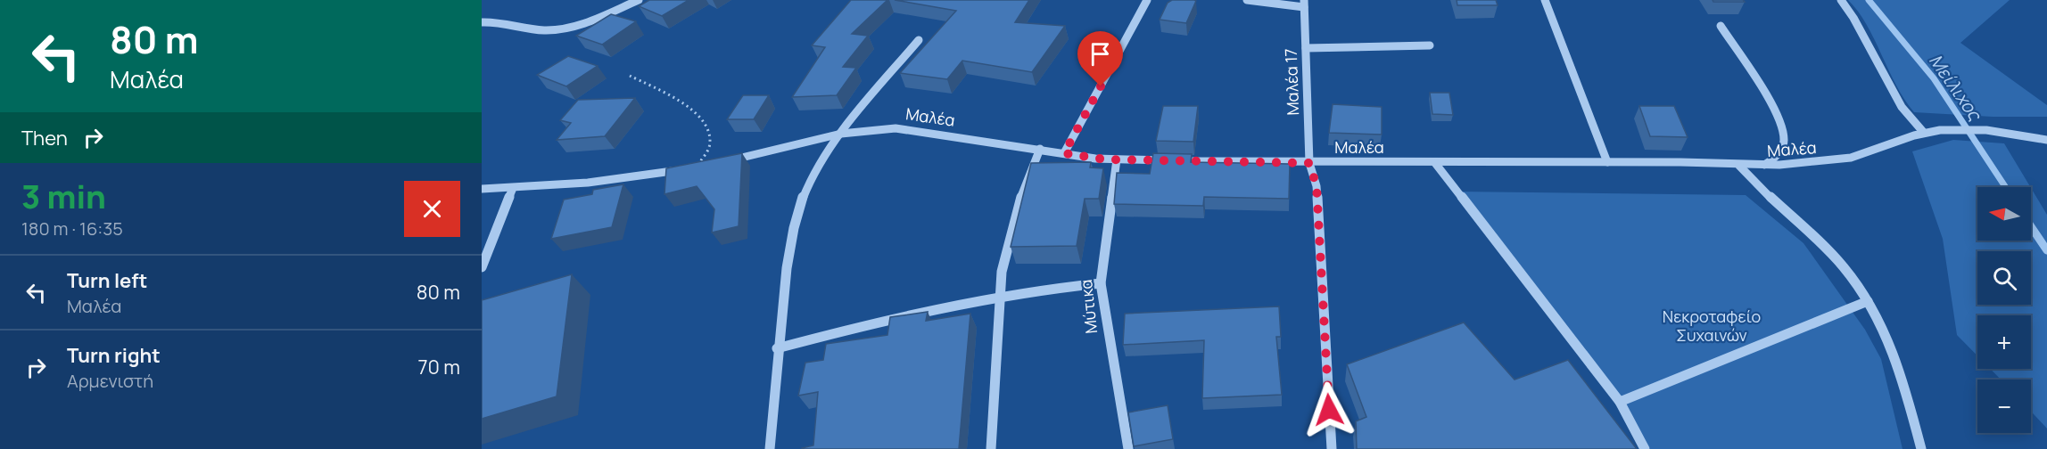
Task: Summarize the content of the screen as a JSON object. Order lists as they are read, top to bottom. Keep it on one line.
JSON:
{"streets":{"street":["Μαλέα 17","Μαλέα","Μύτικα"]},"crossings":[["Μαλέα 17","Μαλέα"],["Μαλέα","Μύτικα"]],"water":["Μείλιχος"],"parks":["Νεκροταφείο Συχαινών"],"north":"left","page":{"turn":["80 m","Μαλέα"],"then":"Then","heading":["3 min","180 m · 16:35"],"map_buttons":["+","−"],"list":[{"name":"Turn left","note":"Μαλέα","value":"80 m"},{"name":"Turn right","note":"Αρμενιστή","value":"70 m"}]}}
